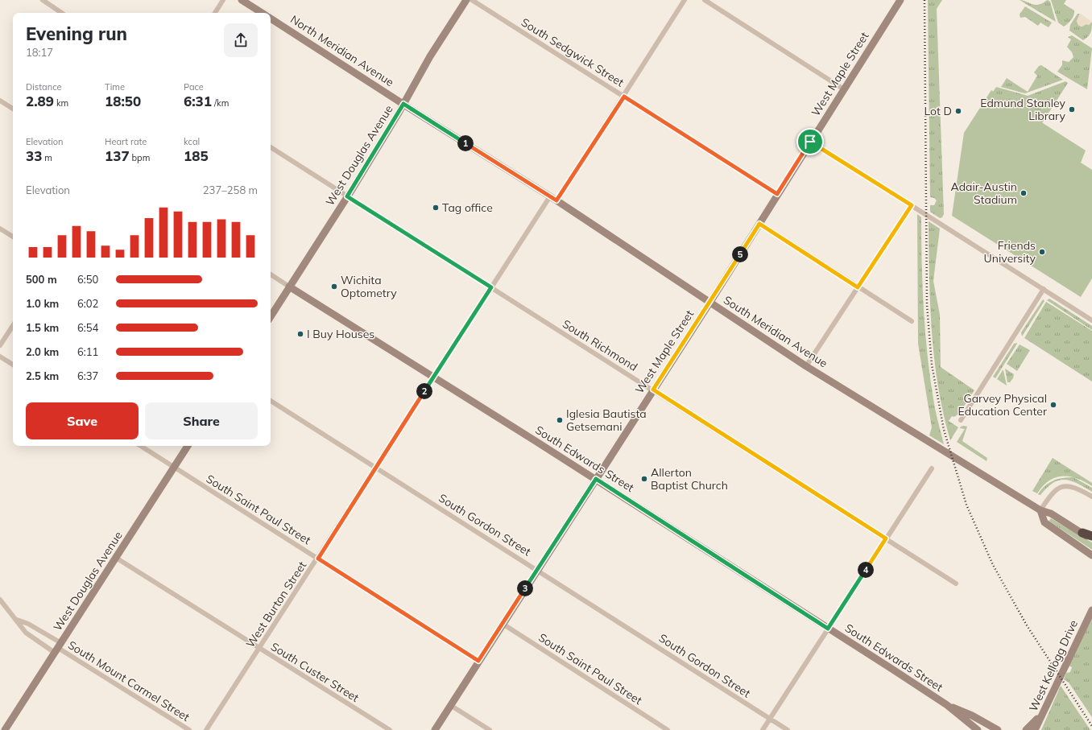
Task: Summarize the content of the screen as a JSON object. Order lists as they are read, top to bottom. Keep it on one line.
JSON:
{"streets":{"main road":["North Meridian Avenue","West Maple Street","West Douglas Avenue","South Meridian Avenue","South Edwards Street","West Kellogg Drive"],"street":["South Sedgwick Street","South Richmond","South Saint Paul Street","South Gordon Street","West Burton Street","South Custer Street","South Mount Carmel Street"]},"crossings":[["North Meridian Avenue","West Douglas Avenue"],["North Meridian Avenue","South Meridian Avenue"],["South Sedgwick Street","West Maple Street"],["South Sedgwick Street","West Burton Street"],["West Maple Street","South Meridian Avenue"],["West Maple Street","South Richmond"],["West Maple Street","South Edwards Street"],["West Maple Street","South Saint Paul Street"],["West Maple Street","South Gordon Street"],["West Douglas Avenue","South Meridian Avenue"],["West Douglas Avenue","South Richmond"],["West Douglas Avenue","South Edwards Street"],["West Douglas Avenue","South Saint Paul Street"],["West Douglas Avenue","South Custer Street"],["West Douglas Avenue","South Mount Carmel Street"],["South Meridian Avenue","West Burton Street"],["South Richmond","West Burton Street"],["South Edwards Street","West Burton Street"],["South Saint Paul Street","West Burton Street"],["South Gordon Street","West Burton Street"],["West Burton Street","South Custer Street"]],"places":["Edmund Stanley Library","Lot D","Adair-Austin Stadium","Tag office","Friends University","Wichita Optometry","I Buy Houses","Garvey Physical Education Center","Iglesia Bautista Getsemani","Allerton Baptist Church"],"page":{"heading":["Evening run","18:17"],"stats":[["Distance","2.89 km"],["Time","18:50"],["Pace","6:31 /km"],["Elevation","33 m"],["Heart rate","137 bpm"],["kcal","185"]],"pins":["1","5","2","4","3"],"chart":["Elevation","237–258 m"],"list":[{"name":"500 m","note":"6:50"},{"name":"1.0 km","note":"6:02"},{"name":"1.5 km","note":"6:54"},{"name":"2.0 km","note":"6:11"},{"name":"2.5 km","note":"6:37"}],"buttons":["Save","Share"]}}
